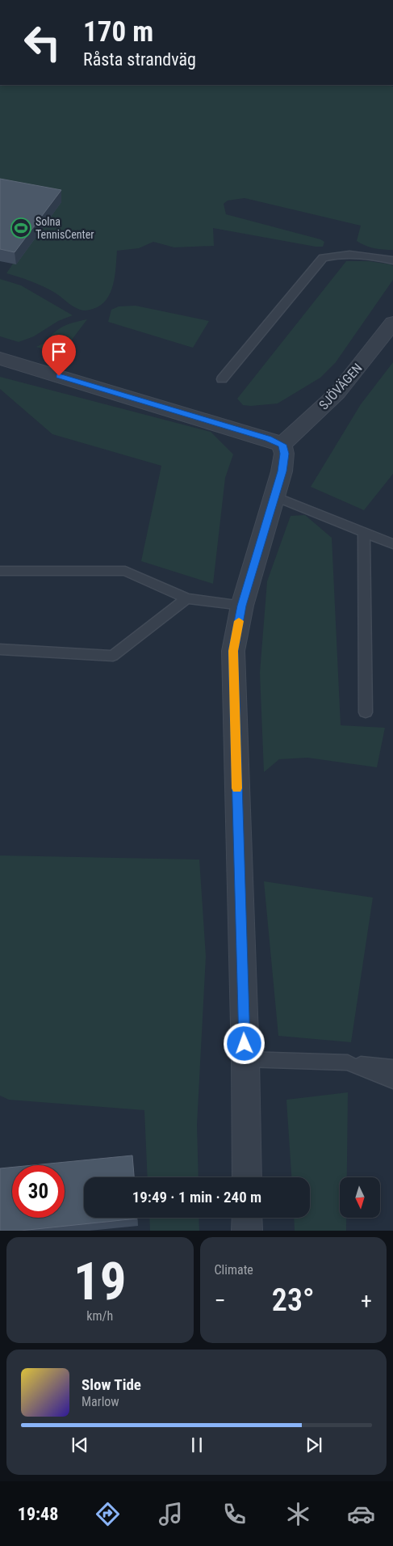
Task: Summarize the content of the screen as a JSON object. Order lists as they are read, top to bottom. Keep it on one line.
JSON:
{"streets":{"street":["SJÖVÄGEN"]},"places":{"sports":["Solna TennisCenter"]},"north":"bottom","page":{"turn":["170 m","Råsta strandväg"],"limit":"30","trip":"19:49 · 1 min · 240 m","tile":[["19","km/h"],"Climate"],"heat":["−","23°","+"],"song":["Slow Tide","Marlow"],"tabs":"19:48"}}
